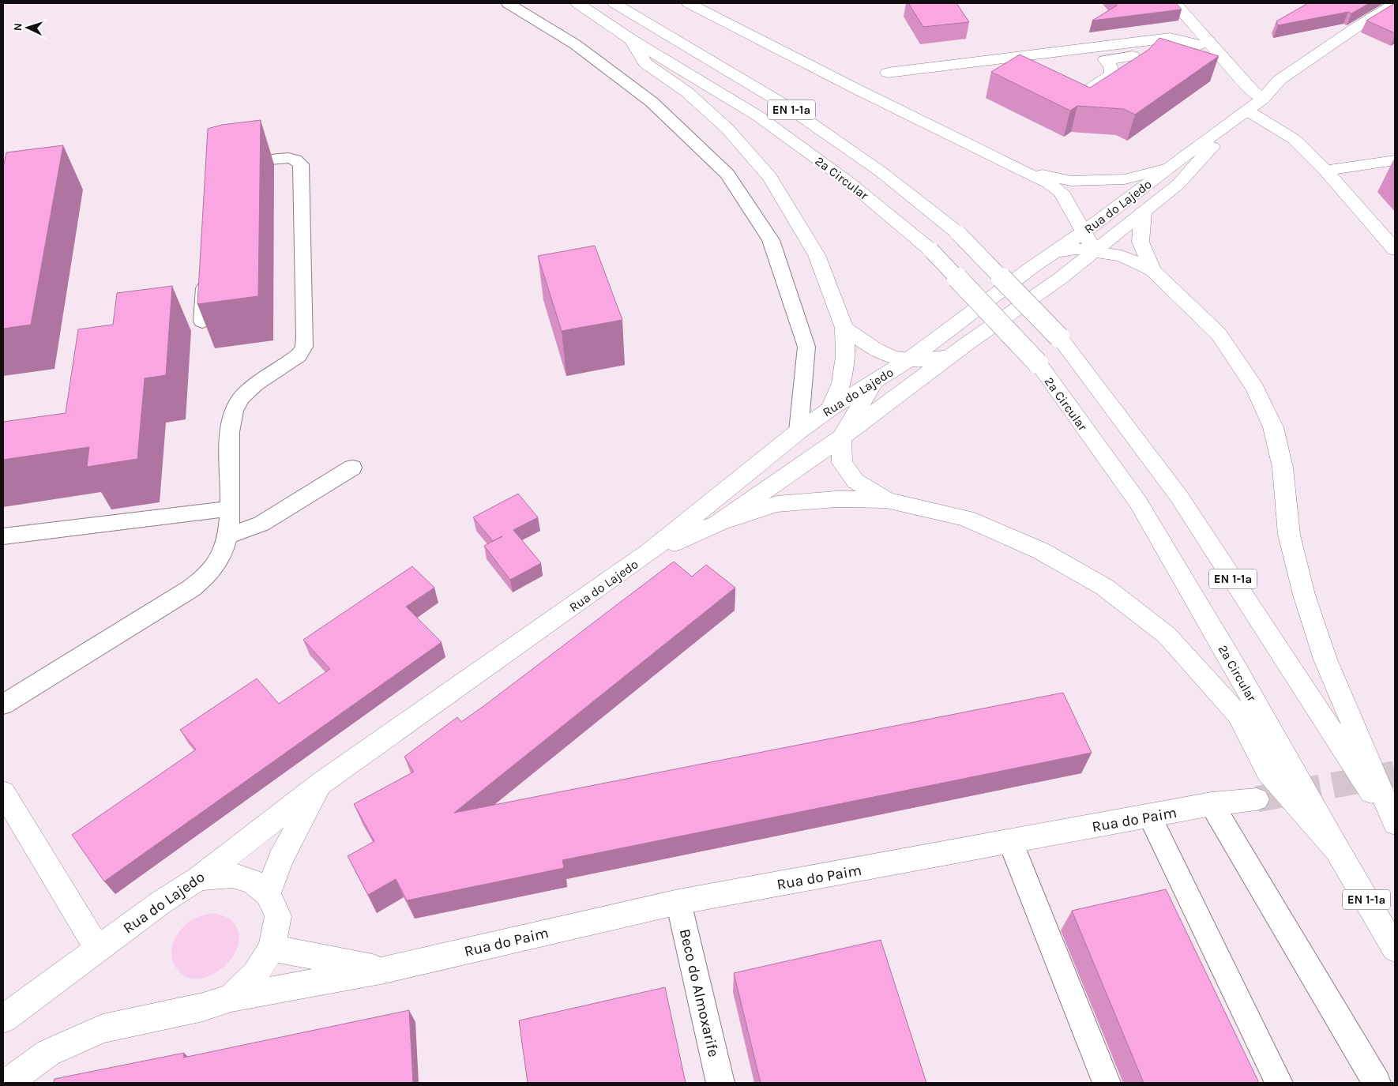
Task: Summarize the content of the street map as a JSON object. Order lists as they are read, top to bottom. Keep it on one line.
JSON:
{"streets":{"main road":["EN 1-1ª","2ª Circular","Rua do Lajedo","Rua do Paim"],"lane":["Beco do Almoxarife"]},"crossings":[["Rua do Paim","Beco do Almoxarife"]],"north":"left"}
